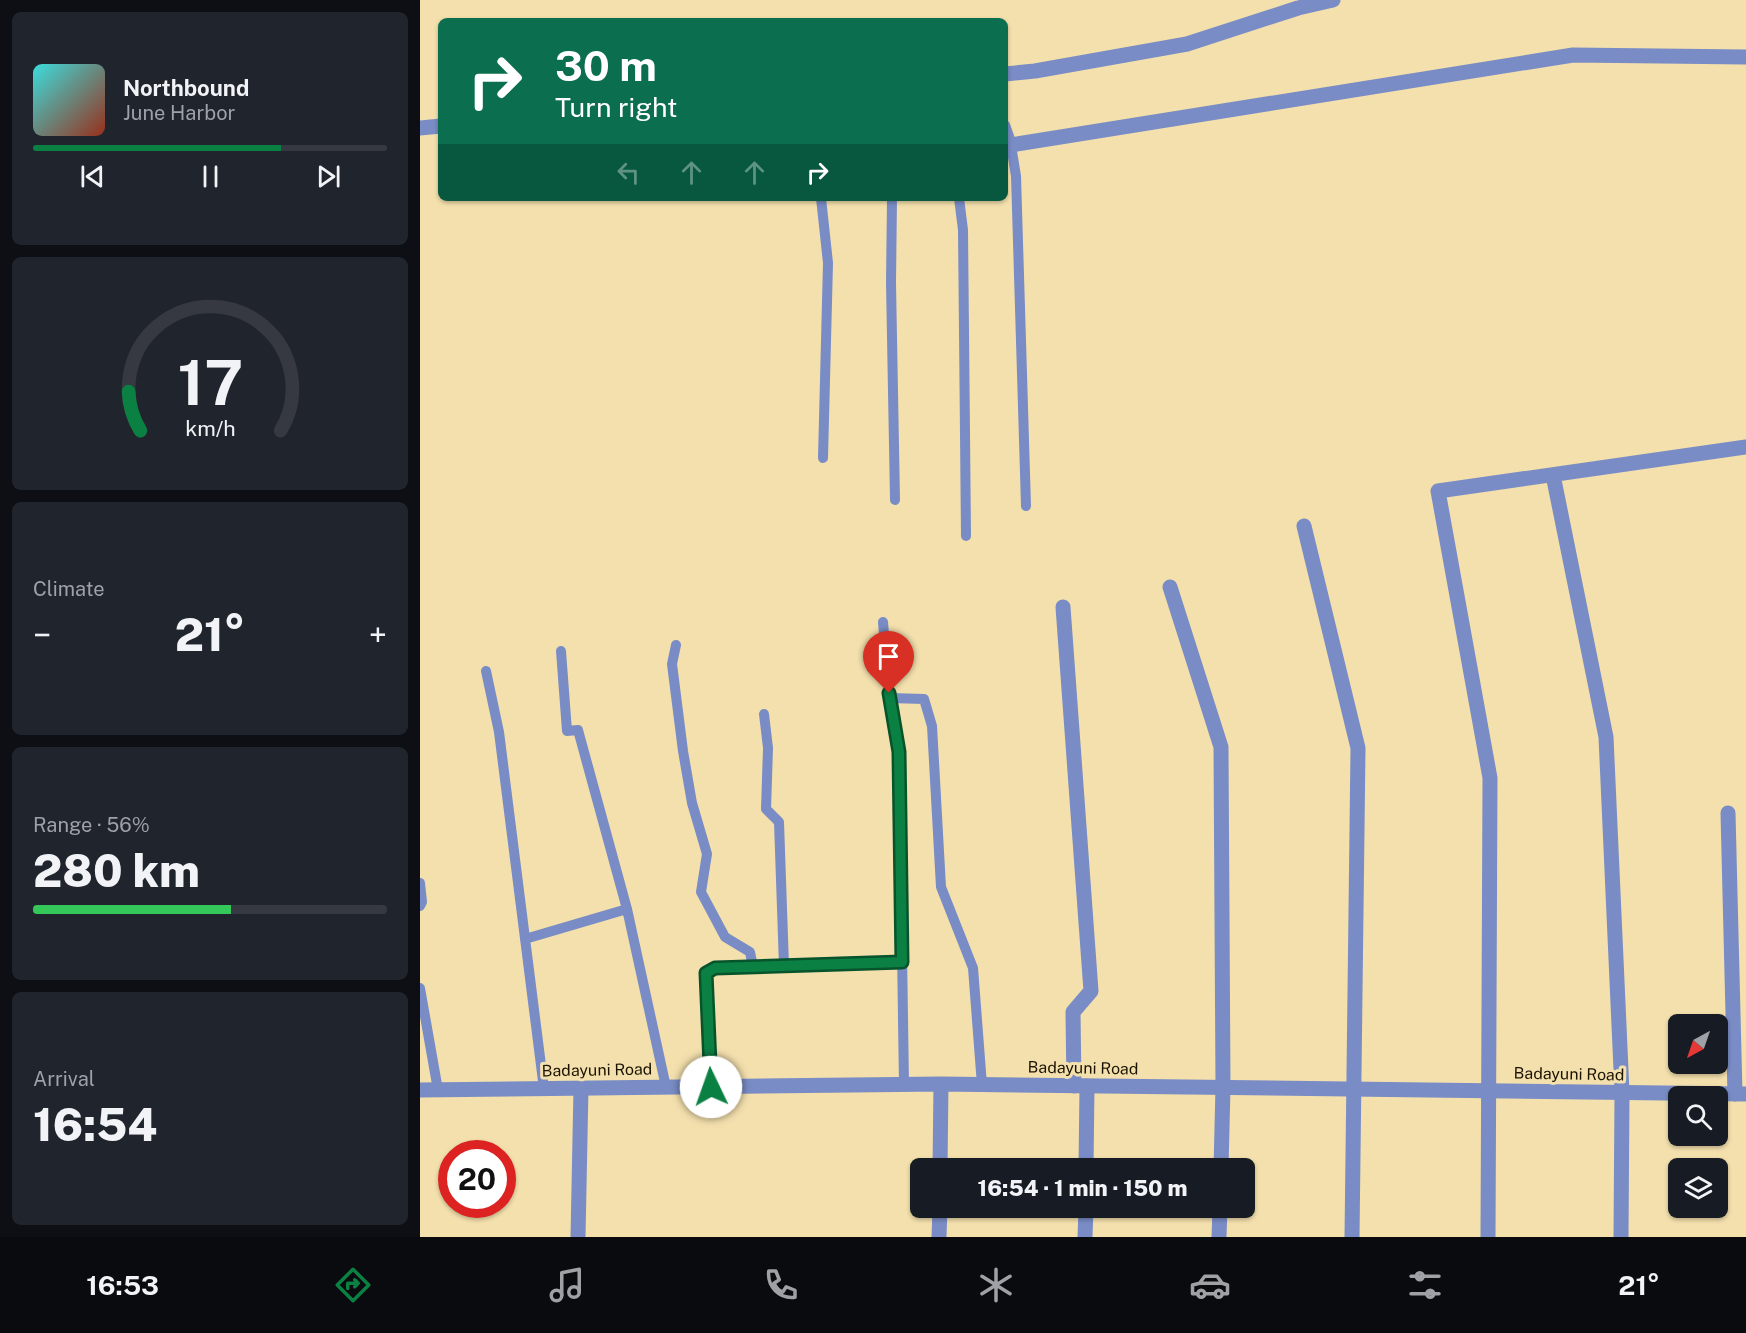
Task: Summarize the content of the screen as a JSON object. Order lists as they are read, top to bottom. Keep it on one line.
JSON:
{"streets":{"street":["Badayuni Road"]},"north":"bottom left","page":{"turn":["30 m","Turn right"],"song":["Northbound","June Harbor"],"tile":["Climate",["Range · 56%","280 km"],["Arrival","16:54"]],"heat":["−","21°","+"],"limit":"20","trip":"16:54 · 1 min · 150 m","tabs":["16:53","21°"],"gauge":["17","km/h"]}}
